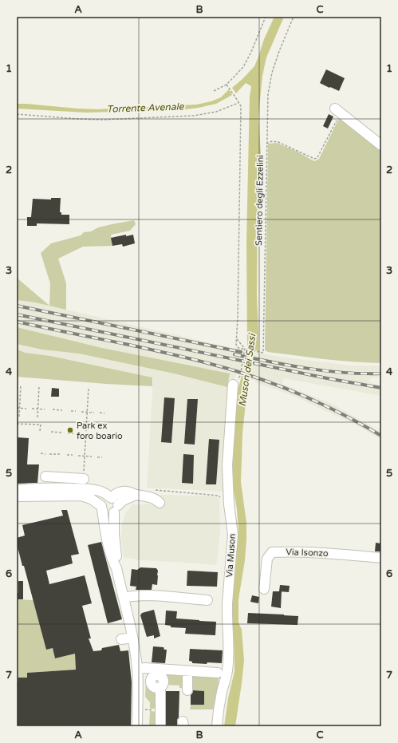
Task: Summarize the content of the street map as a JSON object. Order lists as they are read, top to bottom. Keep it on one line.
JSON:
{"streets":{"street":["Via Isonzo","Via Muson"],"path":["Sentiero degli Ezzelini"]},"water":["Torrente Avenale","Muson dei Sassi"],"places":["Park ex foro boario"],"grid":{"columns":["A","B","C"],"rows":["1","2","3","4","5","6","7"]}}
